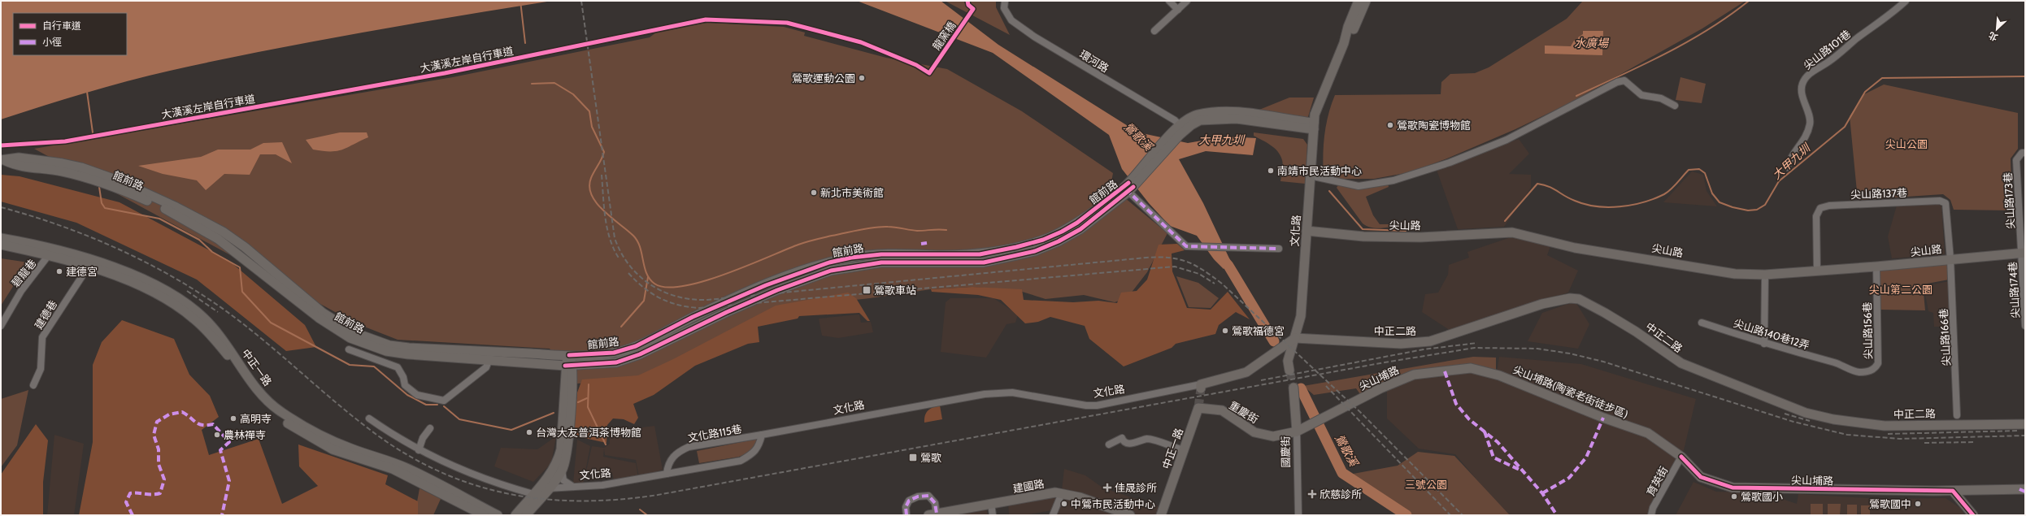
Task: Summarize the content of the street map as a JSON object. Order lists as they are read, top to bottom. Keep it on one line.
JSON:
{"streets":{"street":["尖山路101巷","環河路","館前路","尖山路137巷","尖山路173巷","尖山路","文化路","碧龍巷","尖山路174巷","建德巷","中正二路","尖山路156巷","尖山路140巷12弄","尖山路166巷","中正一路","尖山埔路","尖山埔路(陶瓷老街徒步區)","重慶街","文化路115巷","國慶街","育英街","建國路"],"cycle path":["龍窯橋"]},"crossings":[["尖山路137巷","尖山路"],["尖山路137巷","尖山路166巷"],["尖山路173巷","尖山路"],["尖山路173巷","尖山路174巷"],["尖山路","文化路"],["尖山路","尖山路174巷"],["尖山路","尖山路156巷"],["尖山路","尖山路166巷"],["文化路","中正二路"],["文化路","文化路115巷"],["碧龍巷","中正一路"],["建德巷","中正一路"],["尖山路156巷","尖山路140巷12弄"],["中正一路","重慶街"],["尖山埔路","尖山埔路(陶瓷老街徒步區)"],["尖山埔路","重慶街"],["尖山埔路","國慶街"],["尖山埔路","育英街"],["尖山埔路(陶瓷老街徒步區)","育英街"],["重慶街","國慶街"]],"water":["水廣場","鶯歌溪","大甲九圳"],"parks":["尖山公園","尖山第二公園","三號公園"],"places":{"other":["鶯歌運動公園","鶯歌陶瓷博物館","南靖市民活動中心","新北市美術館","建德宮","鶯歌福德宮","高明寺","台灣大友普洱茶博物館","農林禪寺","鶯歌國小","中鶯市民活動中心","鶯歌國中"],"transit":["鶯歌車站","鶯歌"],"health":["佳晟診所","欣慈診所"]},"legend":["自行車道","小徑"],"north":"bottom left"}
